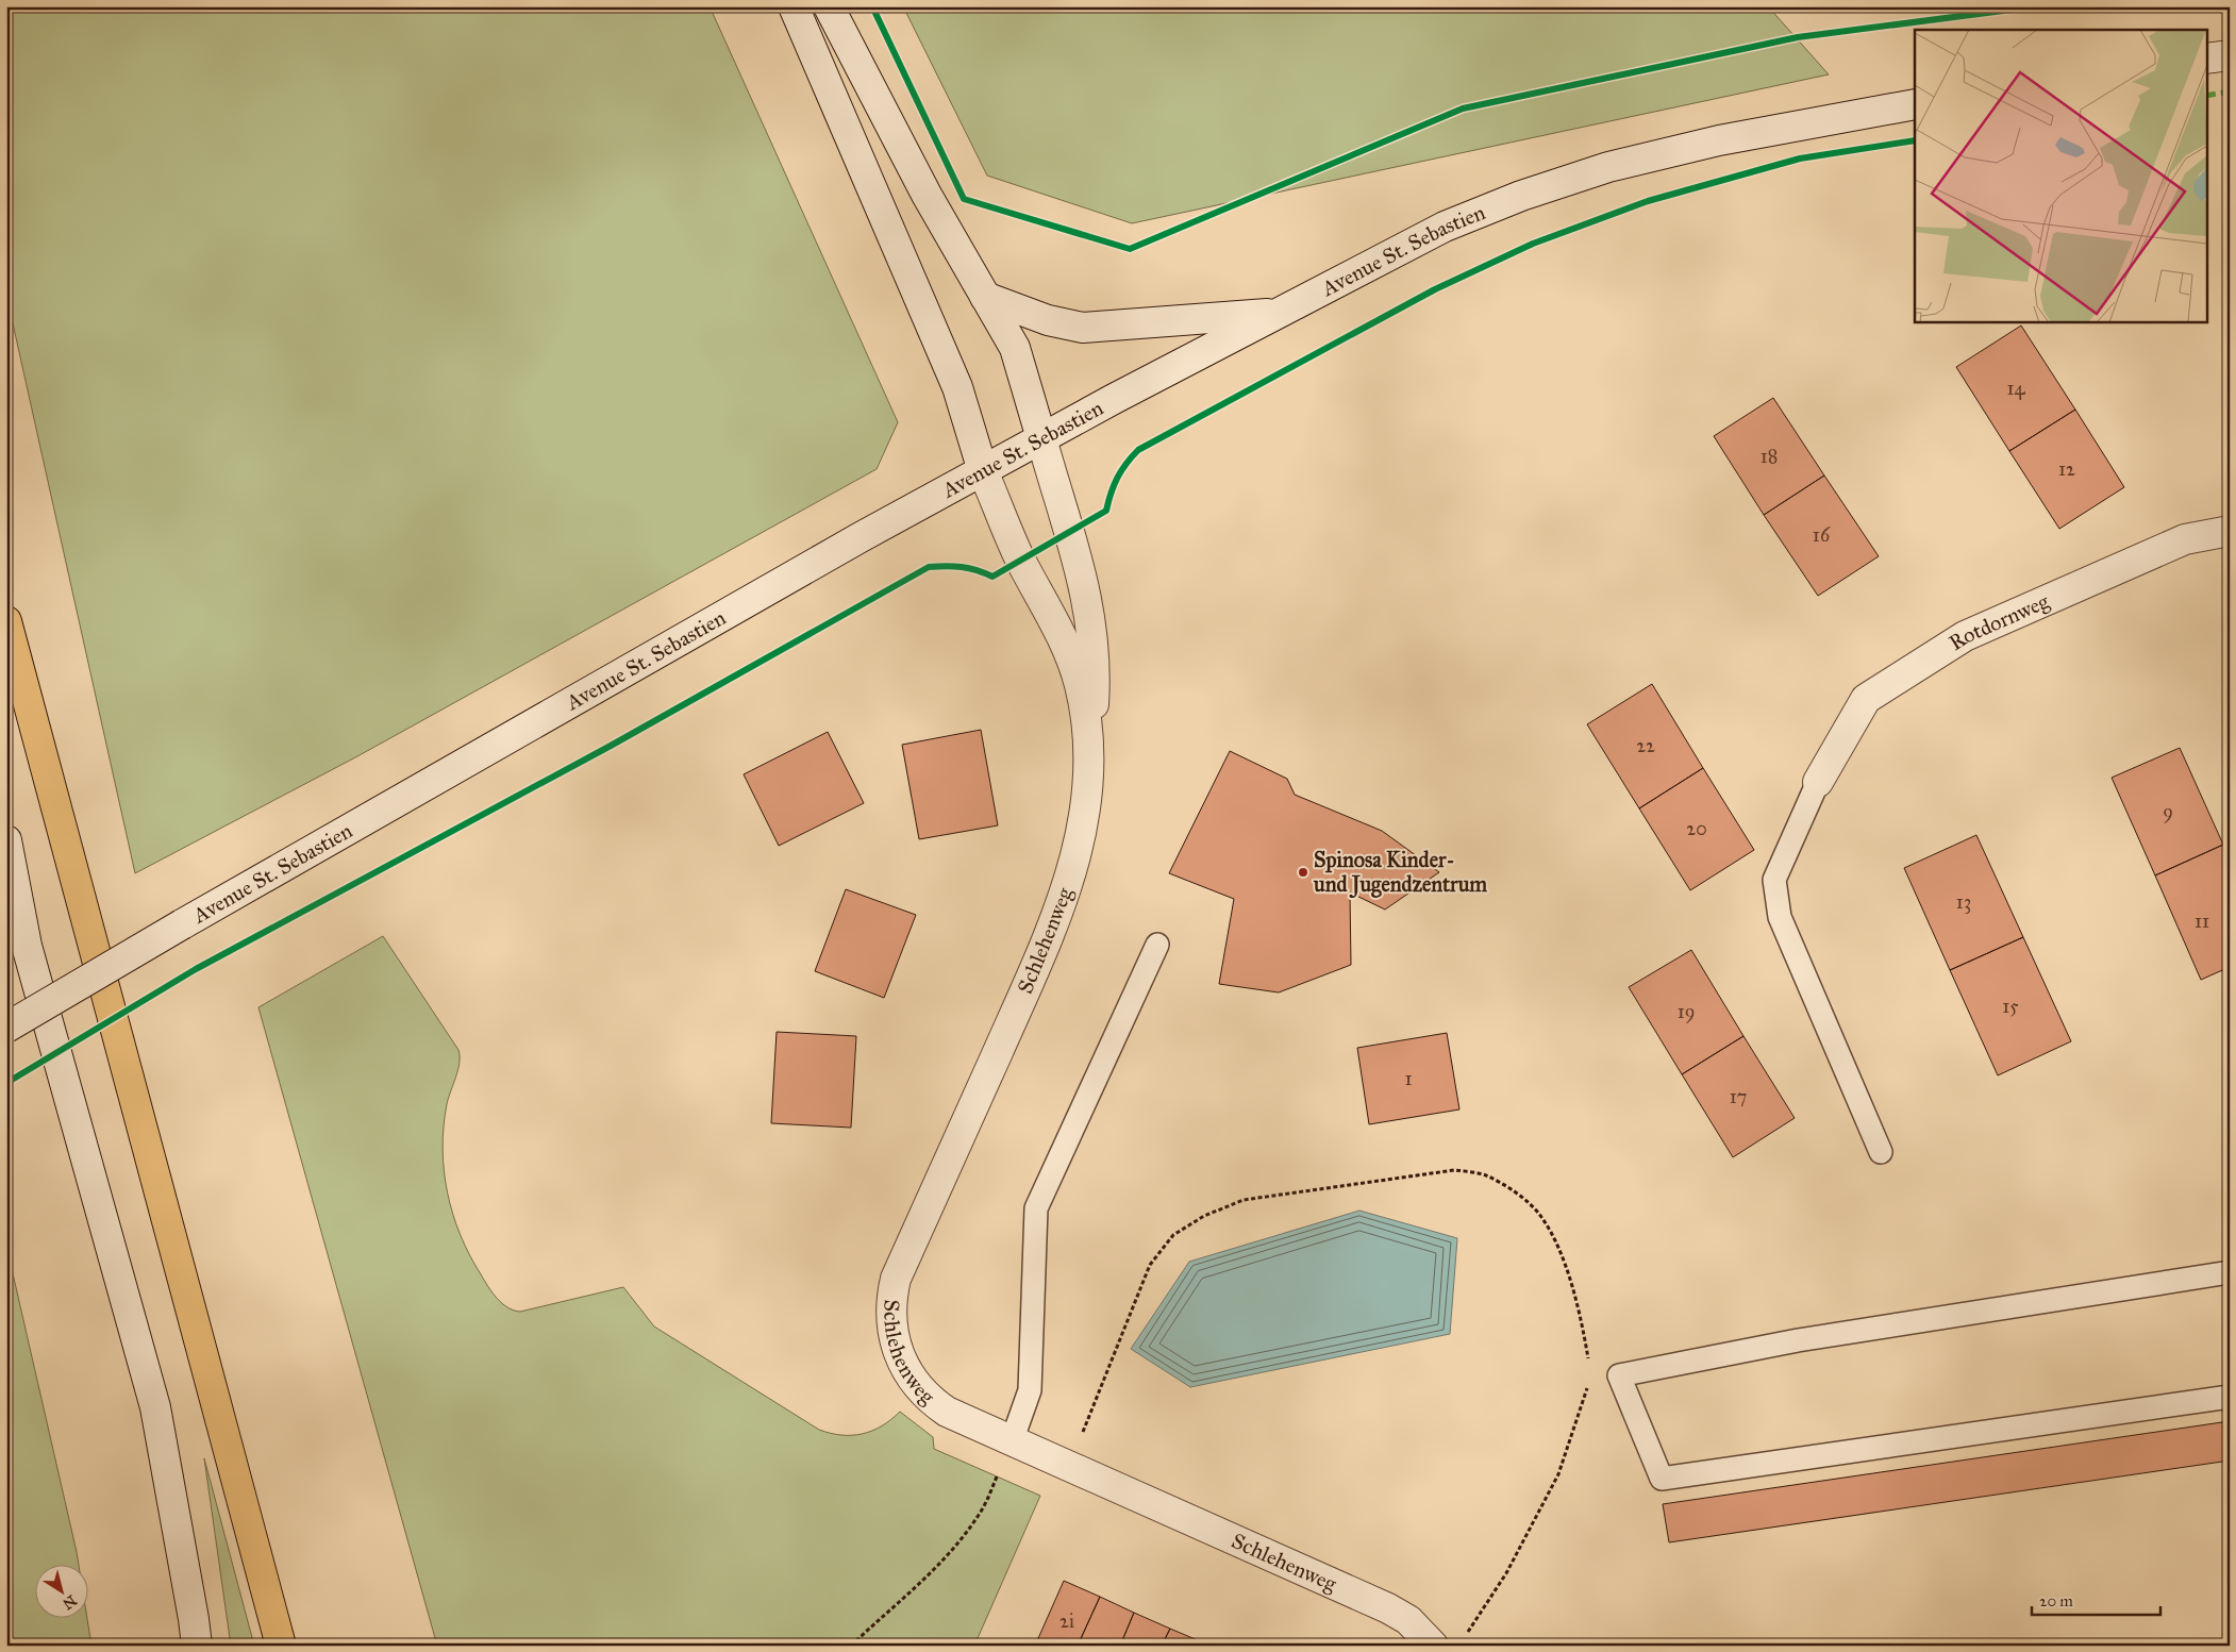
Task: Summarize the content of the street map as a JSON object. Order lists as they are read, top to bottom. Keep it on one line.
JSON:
{"streets":{"main road":["Avenue St. Sebastien","Rotdornweg","Schlehenweg"]},"crossings":[["Avenue St. Sebastien","Schlehenweg"]],"places":["Spinosa Kinder- und Jugendzentrum"],"house_numbers":["14","18","12","16","22","9","20","13","11","15","19","1","17","2i"],"scale_bar":"20 m","north":"bottom right"}
